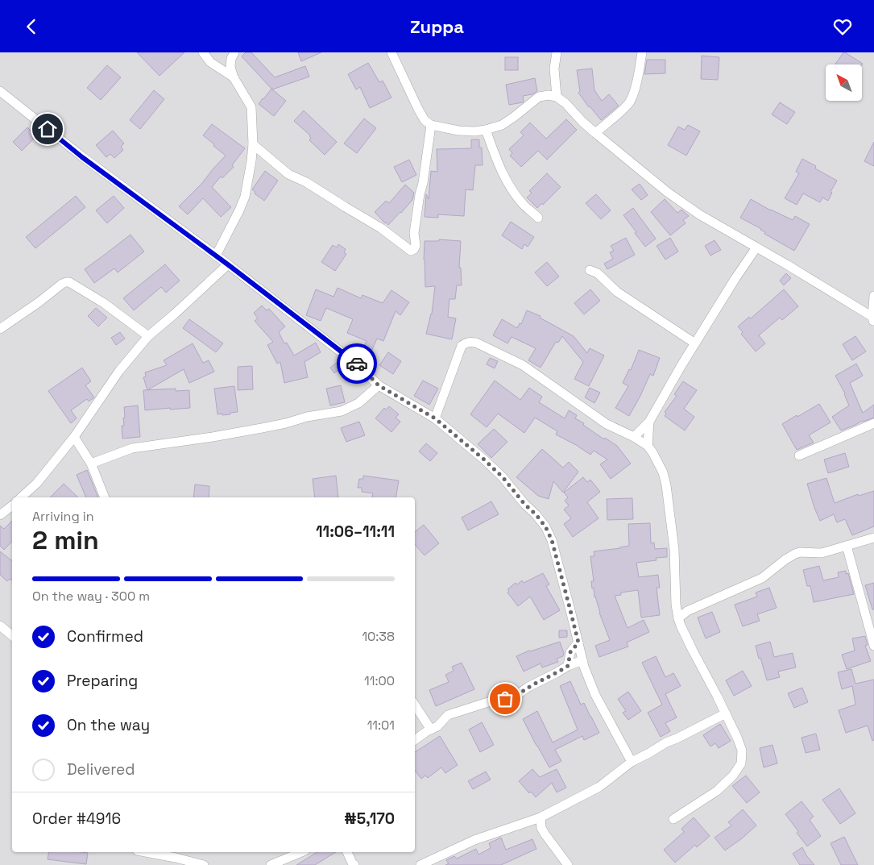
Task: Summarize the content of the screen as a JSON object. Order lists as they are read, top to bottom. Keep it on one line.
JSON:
{"north":"top left","page":{"header":"Zuppa","heading":["2 min","Arriving in","11:06–11:11"],"panel":["Order #4916","₦5,170"],"bar":"On the way · 300 m","list":[["Confirmed","10:38"],["Preparing","11:00"],["On the way","11:01"],"Delivered"]}}
